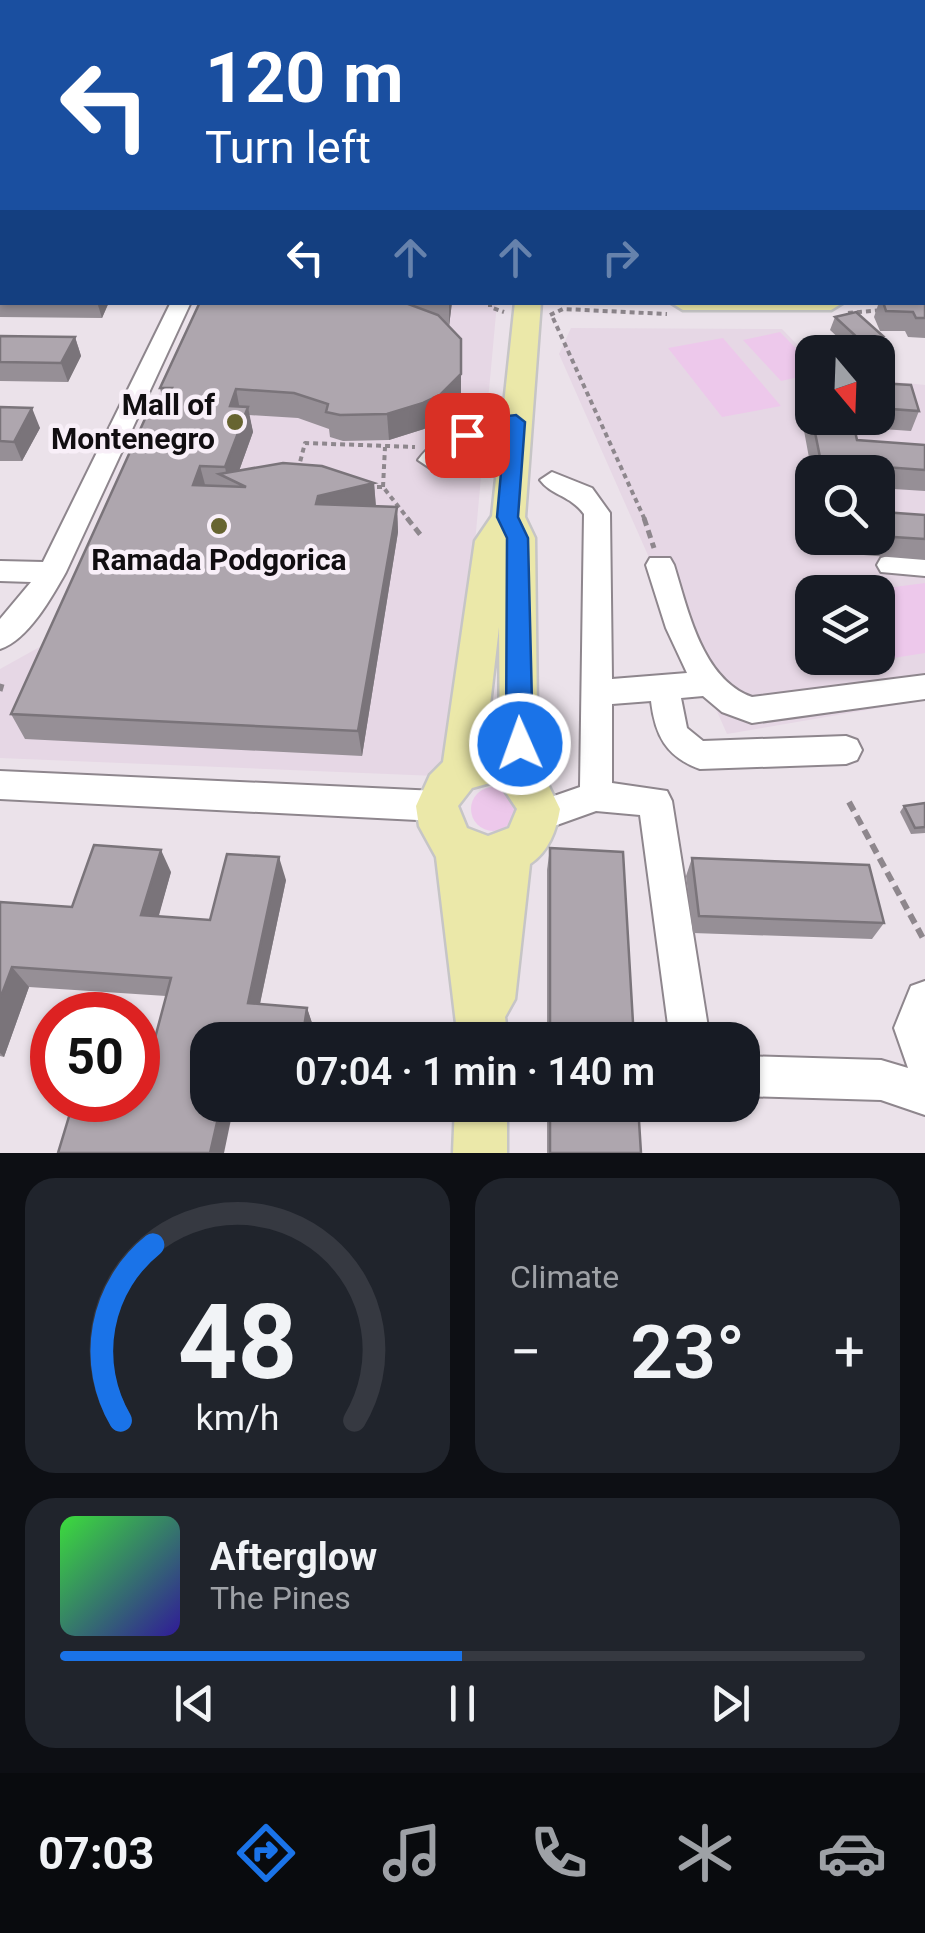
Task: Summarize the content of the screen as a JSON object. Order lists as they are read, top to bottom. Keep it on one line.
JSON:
{"places":["Mall of Montenegro","Ramada Podgorica"],"north":"bottom","page":{"turn":["120 m","Turn left"],"limit":"50","trip":"07:04 · 1 min · 140 m","tile":"Climate","heat":["−","23°","+"],"song":["Afterglow","The Pines"],"tabs":"07:03","gauge":["48","km/h"]}}
